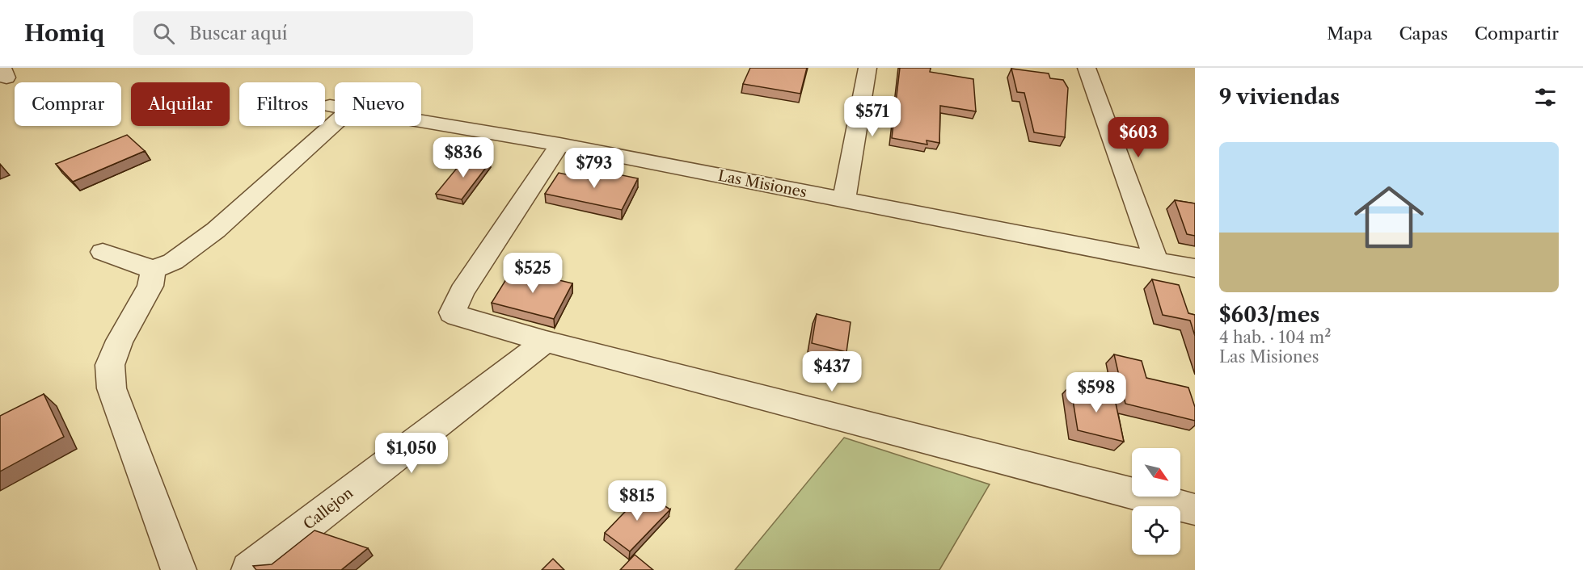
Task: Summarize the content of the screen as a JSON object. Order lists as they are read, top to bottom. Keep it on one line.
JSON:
{"streets":{"street":["Las Misiones","Callejon"]},"north":"bottom right","page":{"header":"Homiq","search":"Buscar aquí","nav":["Mapa","Capas","Compartir"],"heading":"9 viviendas","chip":["Comprar","Alquilar","Filtros","Nuevo"],"price":["$571","$603","$836","$793","$525","$437","$598","$1,050","$815"],"list":[{"name":"$603/mes","note":"4 hab. · 104 m² · Las Misiones"}]}}
